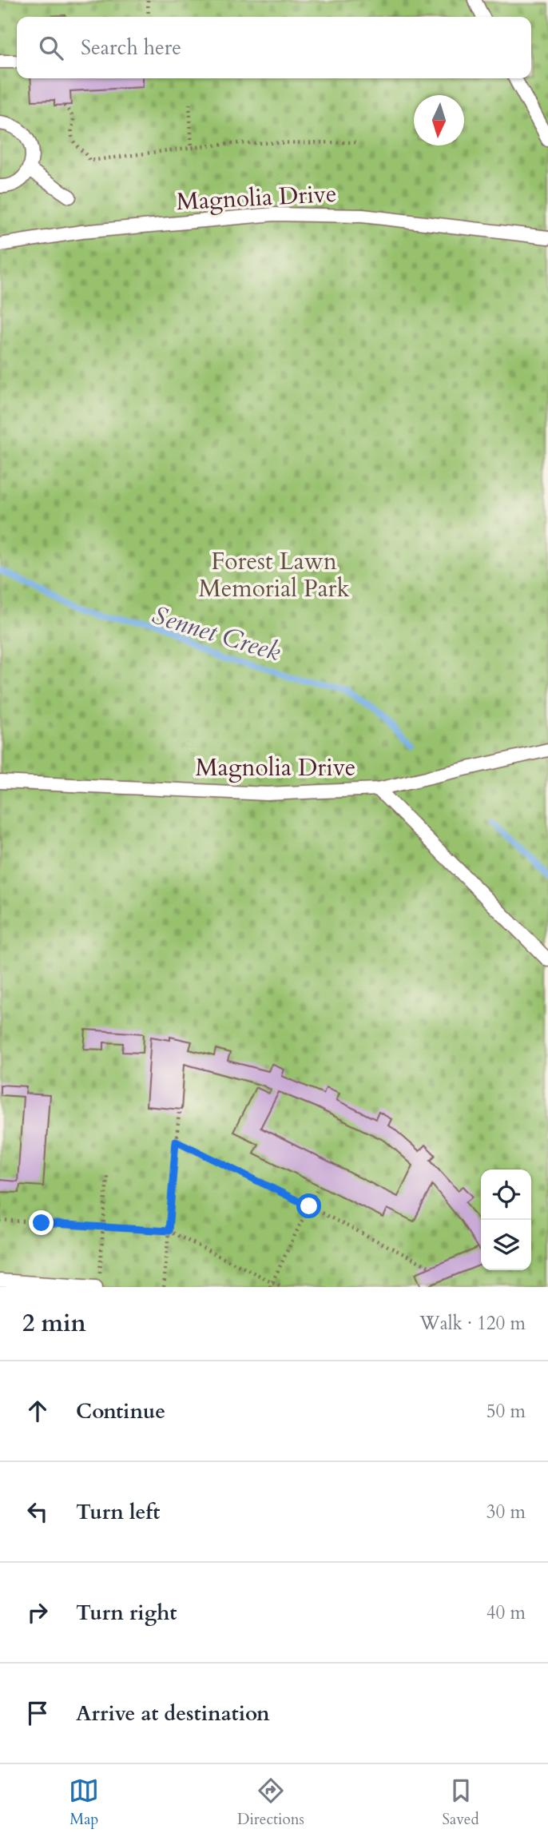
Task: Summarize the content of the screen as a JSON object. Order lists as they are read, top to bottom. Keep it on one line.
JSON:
{"streets":{"lane":["Magnolia Drive"]},"water":["Sennet Creek"],"parks":["Forest Lawn Memorial Park"],"north":"bottom","page":{"search":"Search here","heading":["2 min","Walk · 120 m"],"list":[["Continue","50 m"],["Turn left","30 m"],["Turn right","40 m"],"Arrive at destination"],"nav":["Map","Directions","Saved"]}}
